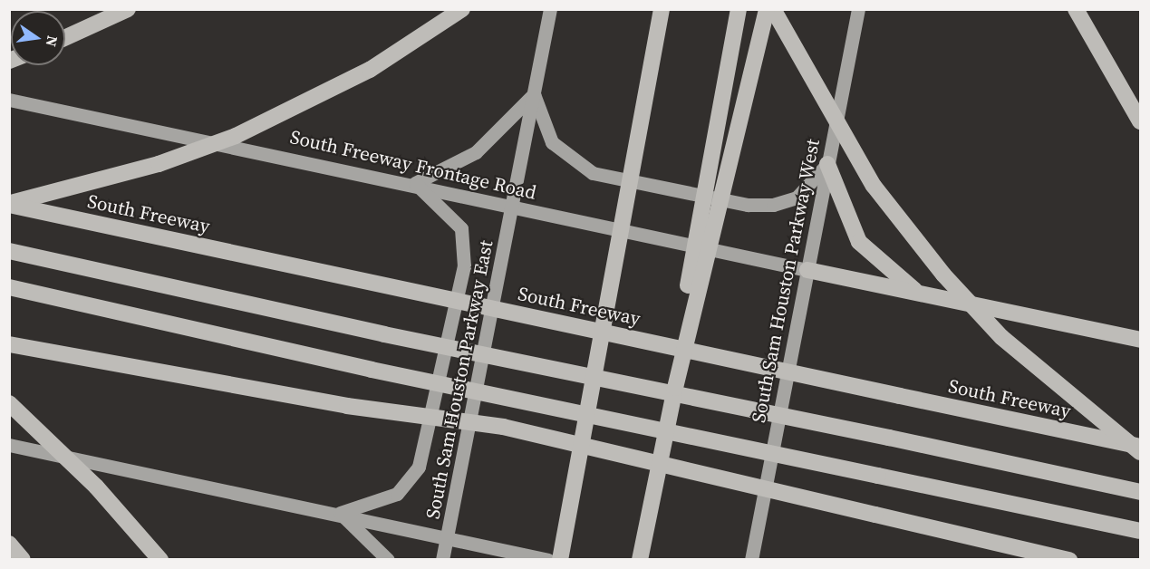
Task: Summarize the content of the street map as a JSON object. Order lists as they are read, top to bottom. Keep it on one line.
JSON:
{"streets":{"highway":["South Freeway"],"main road":["South Freeway Frontage Road","South Sam Houston Parkway West","South Sam Houston Parkway East"]},"crossings":[["South Freeway Frontage Road","South Sam Houston Parkway West"],["South Freeway Frontage Road","South Sam Houston Parkway East"]],"north":"right"}
